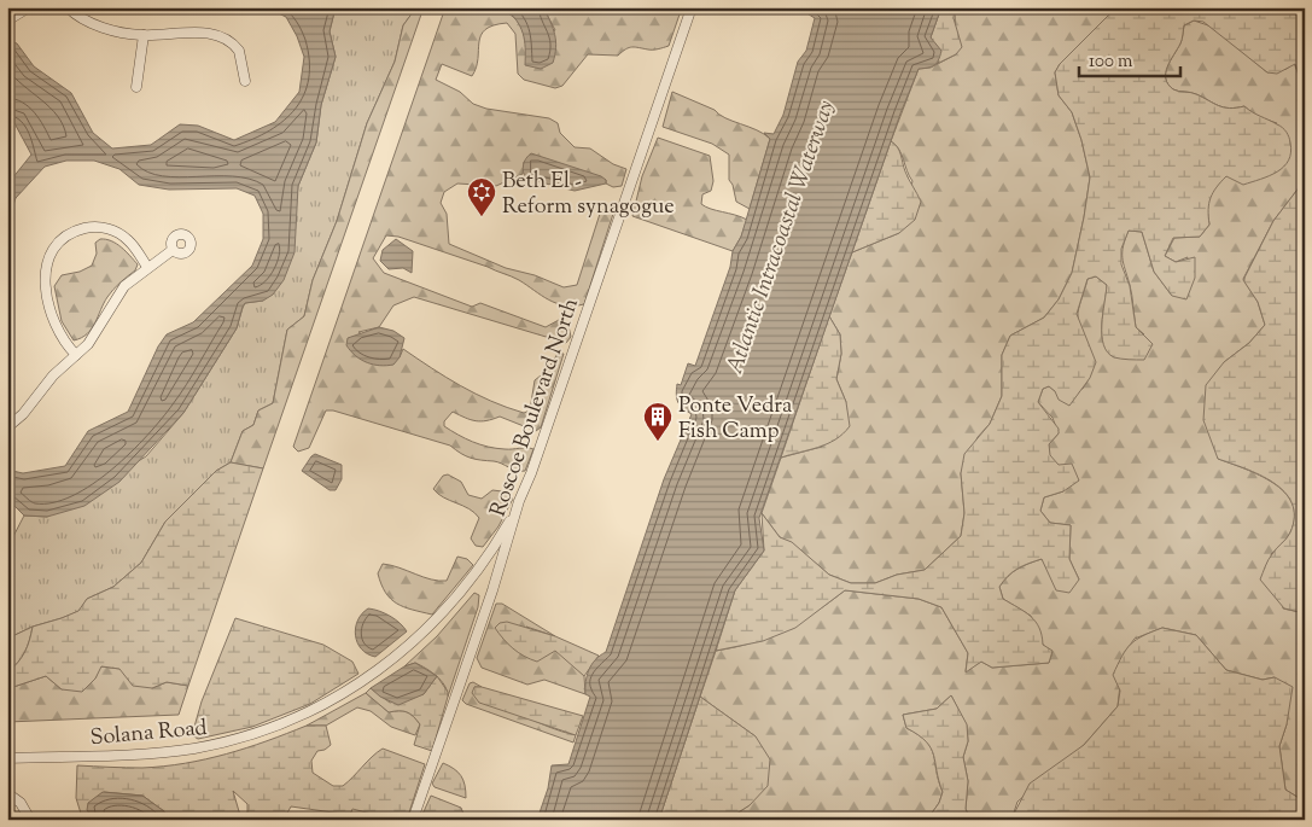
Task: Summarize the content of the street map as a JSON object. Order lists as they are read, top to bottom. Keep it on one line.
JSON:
{"streets":{"street":["Roscoe Boulevard North","Solana Road"]},"crossings":[["Roscoe Boulevard North","Solana Road"]],"water":["Atlantic Intracoastal Waterway"],"places":{"synagogue":["Beth El - Reform synagogue"],"building":["Ponte Vedra Fish Camp"]},"scale_bar":"100 m"}
